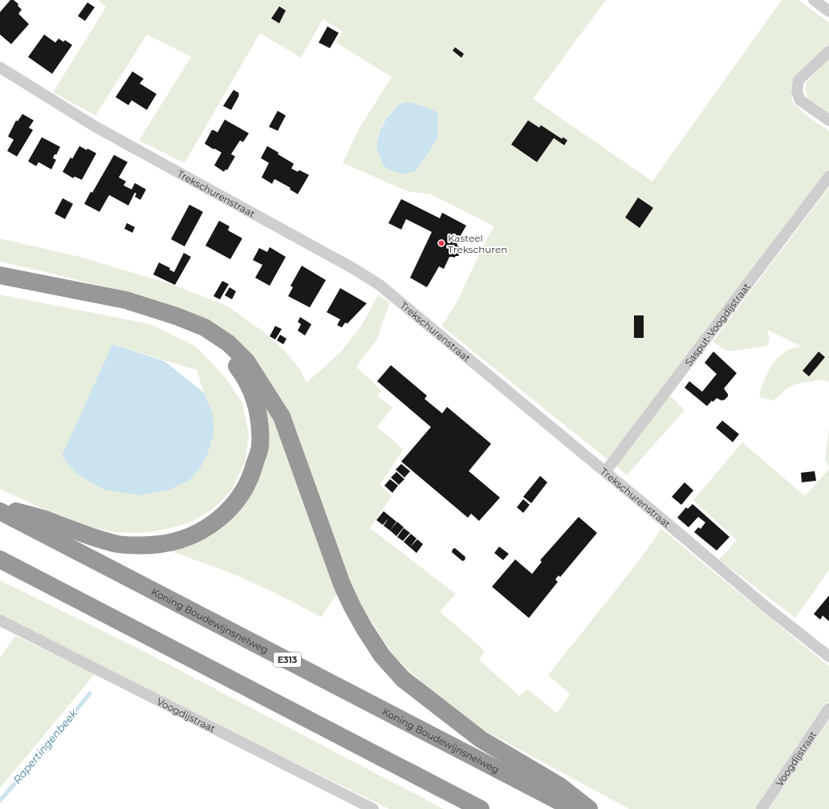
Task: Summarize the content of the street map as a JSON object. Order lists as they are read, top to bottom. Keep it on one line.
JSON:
{"streets":{"highway":["Koning Boudewijnsnelweg","E313"],"street":["Trekschurenstraat","Sasput-Voogdijstraat","Voogdijstraat"]},"crossings":[["Trekschurenstraat","Sasput-Voogdijstraat"]],"water":["Rapertingenbeek"],"places":["Kasteel Trekschuren"]}
